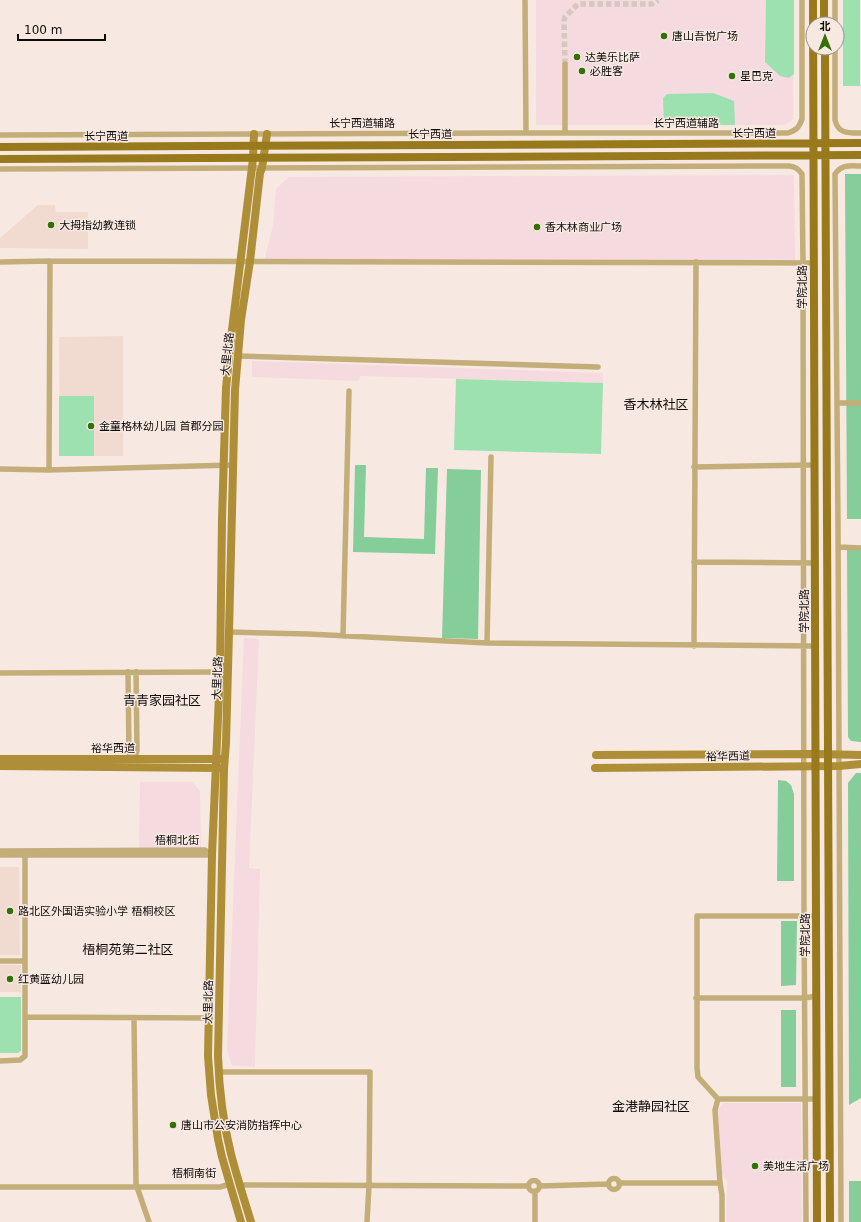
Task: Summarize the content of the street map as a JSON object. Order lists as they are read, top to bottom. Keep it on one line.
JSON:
{"streets":{"main road":["长宁西道","学院北路","大里北路","裕华西道"],"street":["长宁西道辅路","梧桐北街","梧桐南街"]},"crossings":[["长宁西道辅路","大里北路"],["长宁西道","学院北路"],["长宁西道","大里北路"],["学院北路","裕华西道"],["大里北路","裕华西道"],["大里北路","梧桐北街"],["大里北路","梧桐南街"]],"districts":["香木林社区","青青家园社区","梧桐苑第二社区","金港静园社区"],"places":["唐山吾悦广场","达美乐比萨","必胜客","星巴克","大拇指幼教连锁","香木林商业广场","金童格林幼儿园 首郡分园","路北区外国语实验小学 梧桐校区","红黄蓝幼儿园","唐山市公安消防指挥中心","美地生活广场"],"scale_bar":"100 m","north":"top"}
